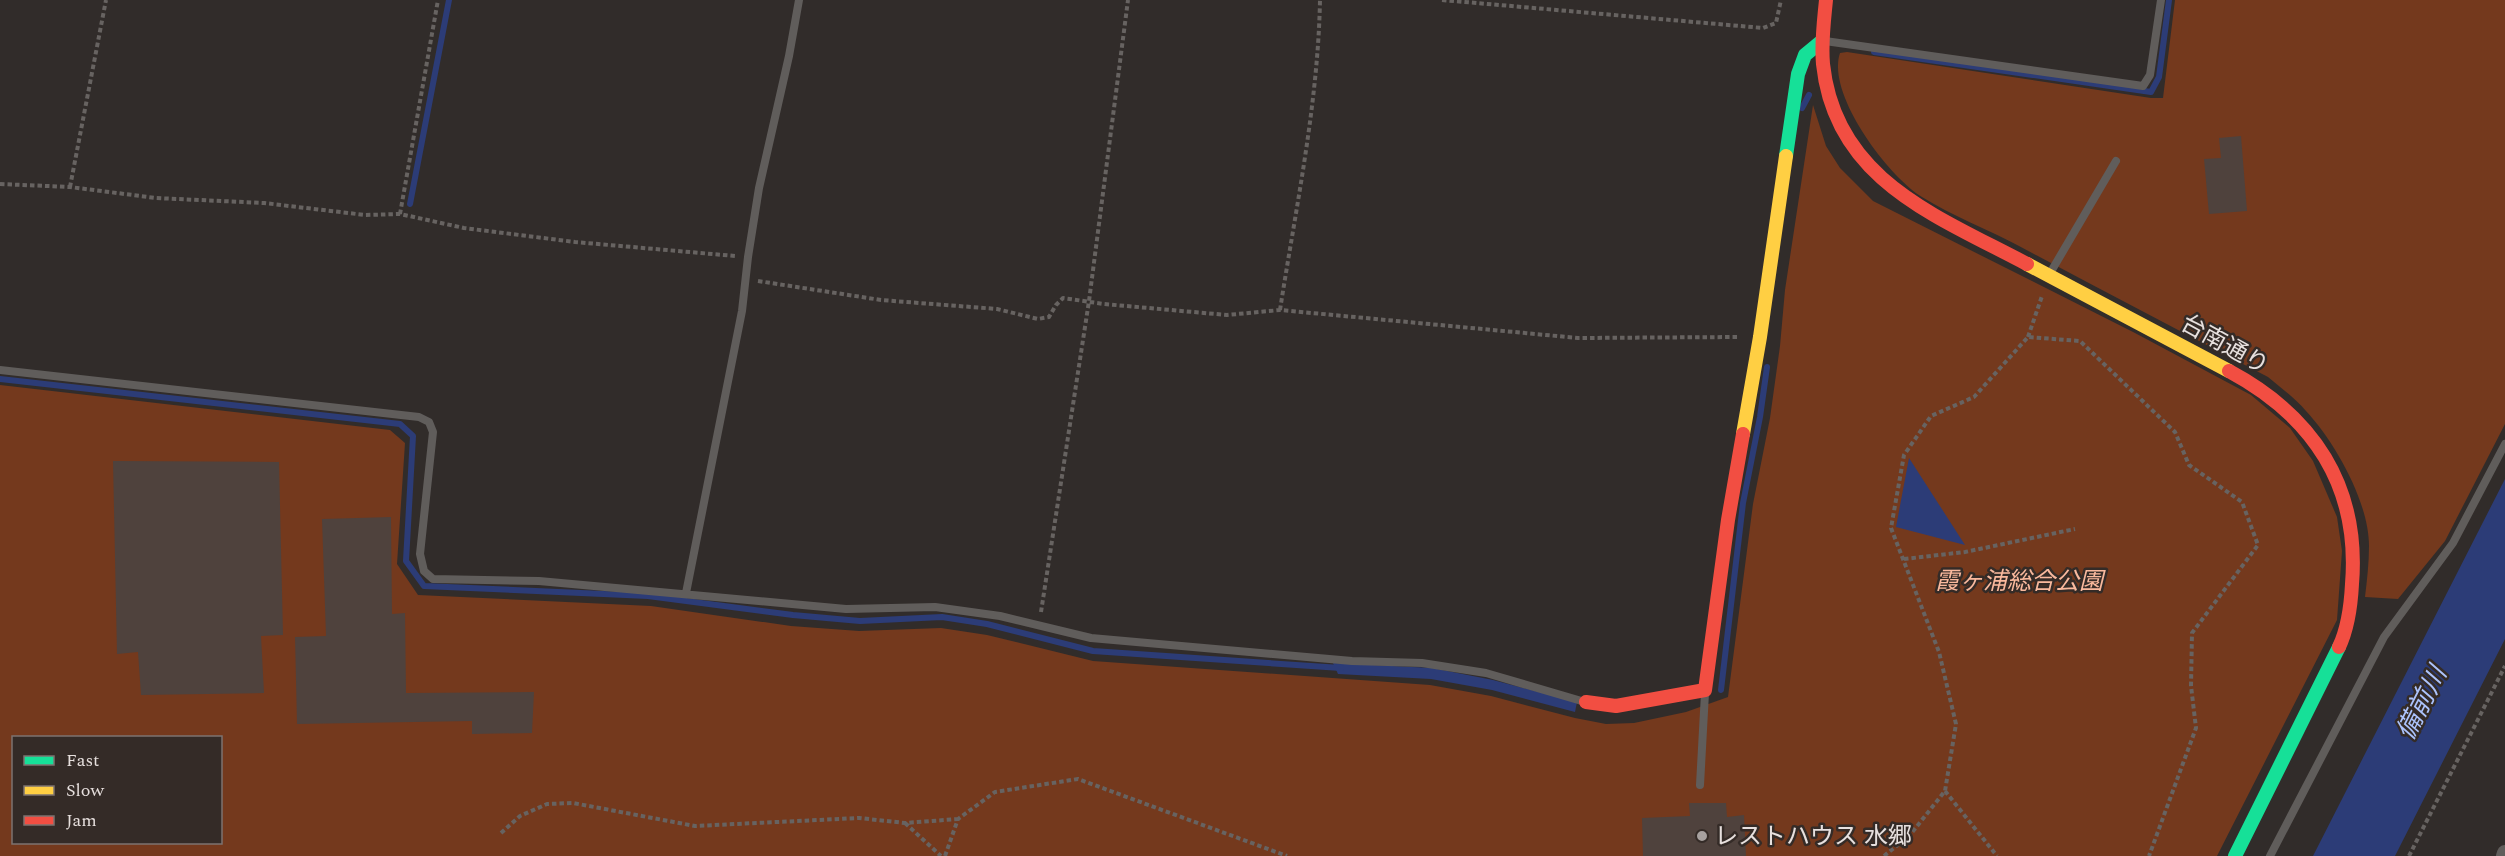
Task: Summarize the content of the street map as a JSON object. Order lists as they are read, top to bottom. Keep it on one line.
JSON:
{"streets":{"street":["台南通り"]},"water":["備前川"],"parks":["霞ヶ浦総合公園"],"places":["レストハウス 水郷"],"legend":["Fast","Slow","Jam"]}
